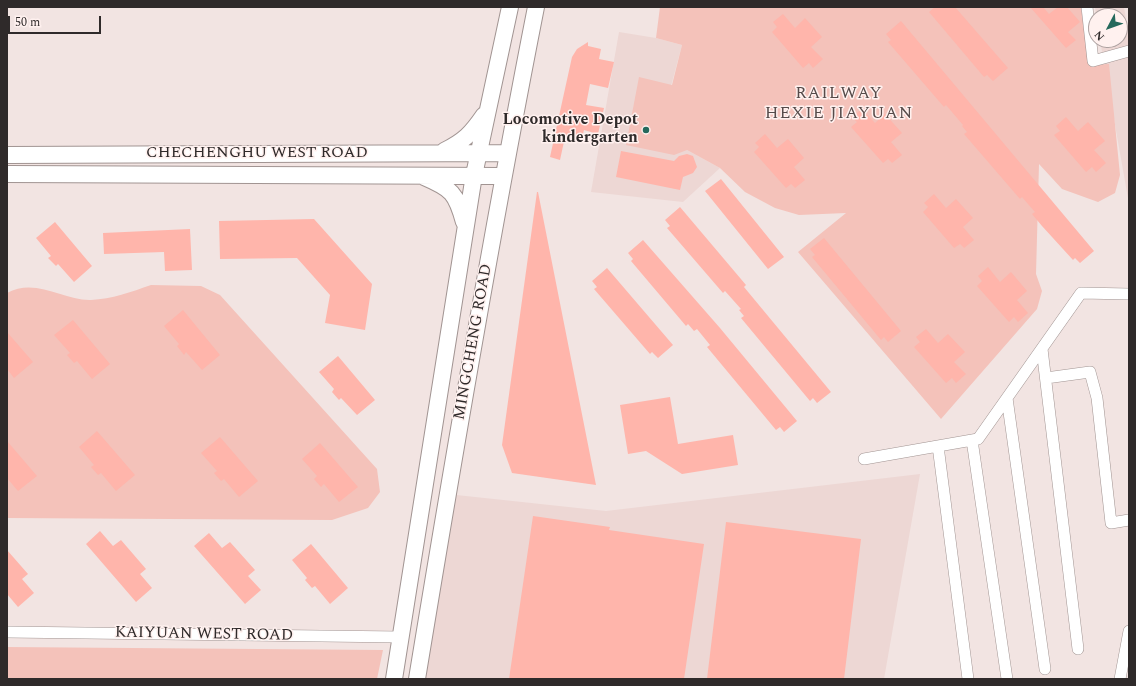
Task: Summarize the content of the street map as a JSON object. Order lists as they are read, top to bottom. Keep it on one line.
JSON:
{"streets":{"main road":["CHECHENGHU WEST ROAD","MINGCHENG ROAD"],"street":["KAIYUAN WEST ROAD"]},"crossings":[["CHECHENGHU WEST ROAD","MINGCHENG ROAD"],["MINGCHENG ROAD","KAIYUAN WEST ROAD"]],"districts":["RAILWAY HEXIE JIAYUAN"],"places":["Locomotive Depot kindergarten"],"scale_bar":"50 m","north":"bottom left"}
